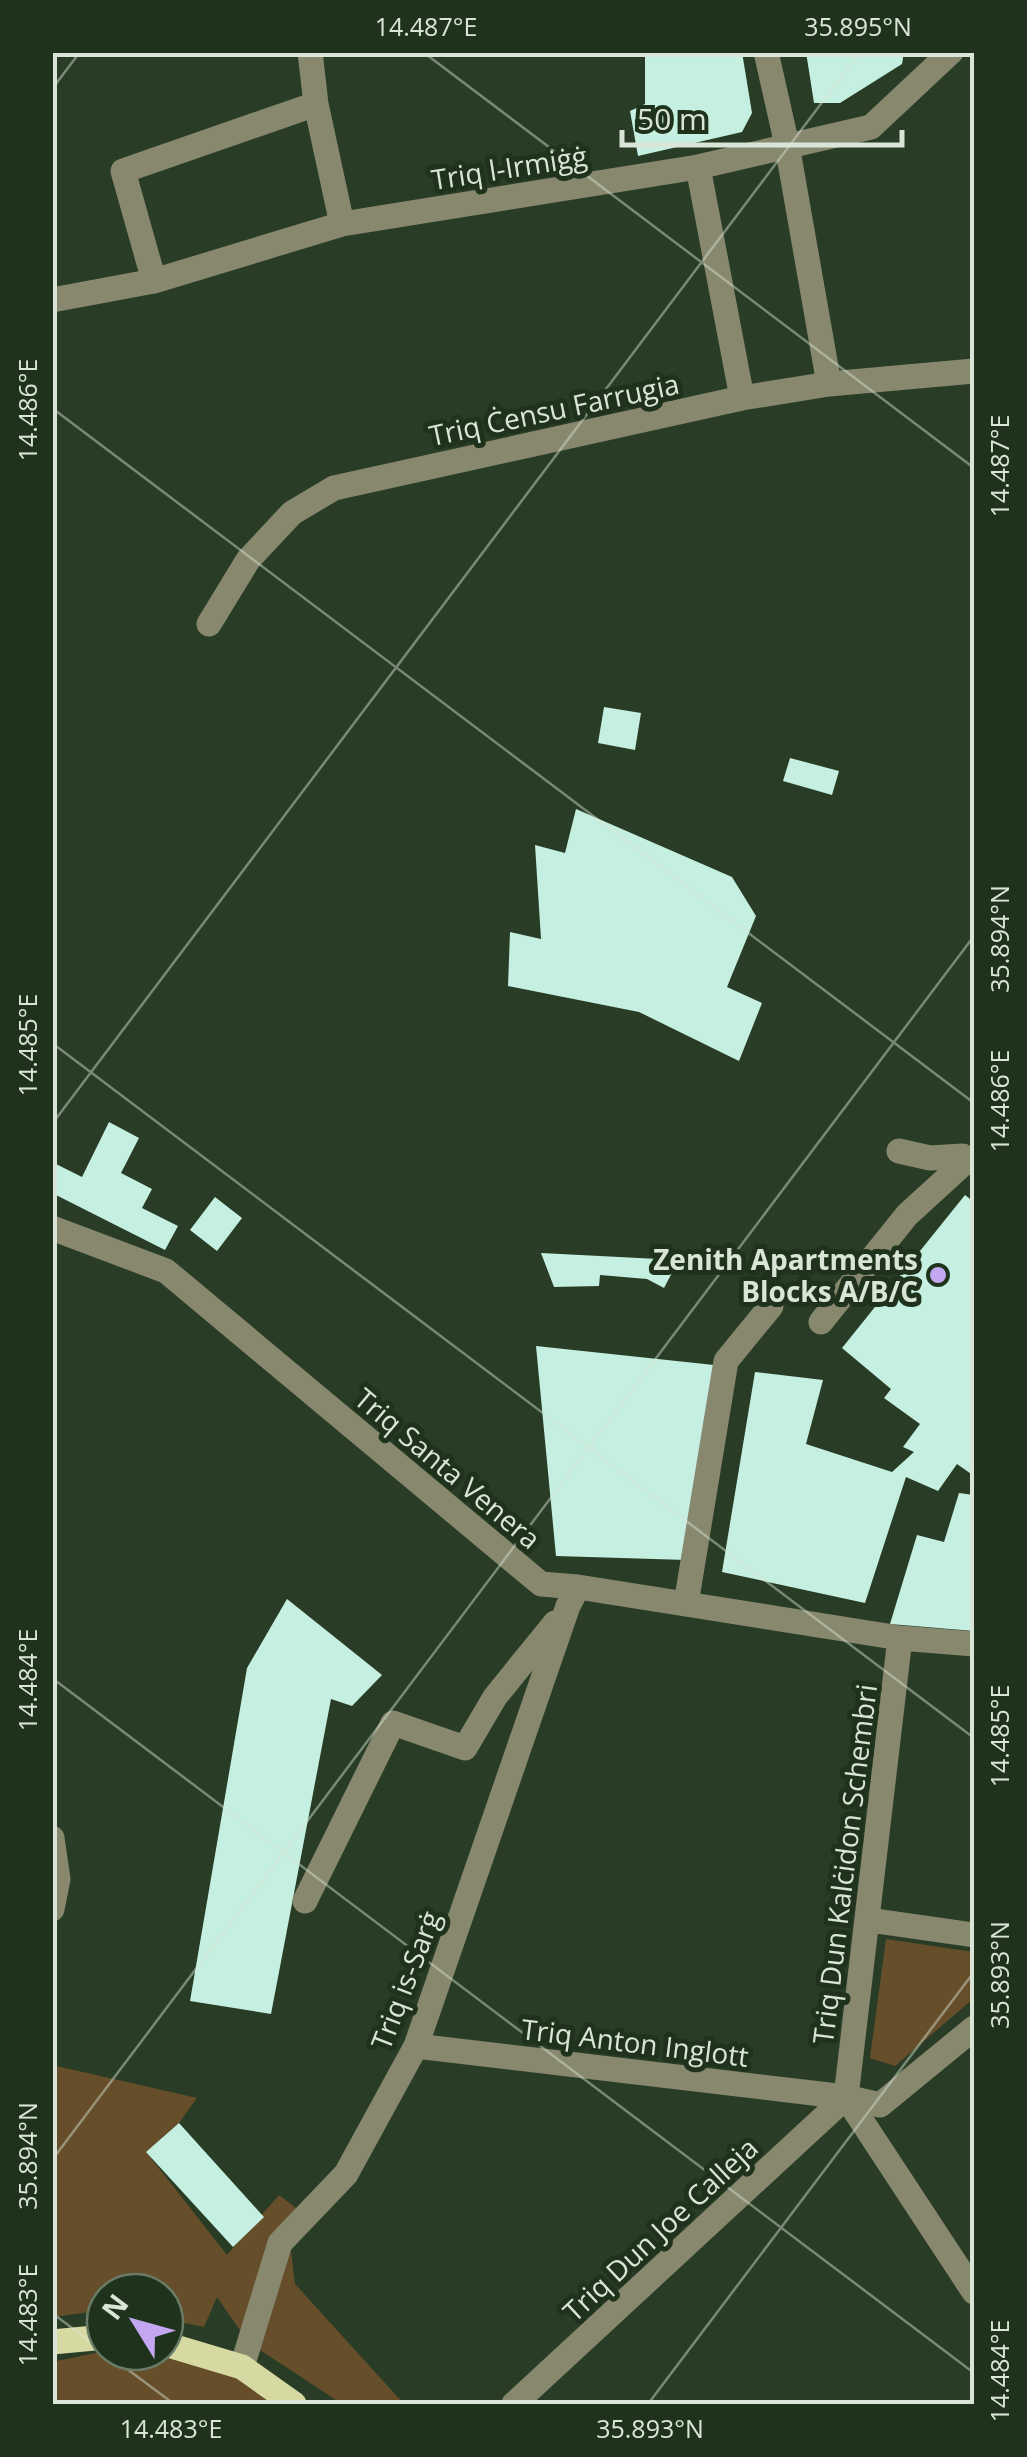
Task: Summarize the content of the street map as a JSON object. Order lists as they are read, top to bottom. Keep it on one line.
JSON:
{"streets":{"street":["Triq l-Irmiġġ","Triq Ċensu Farrugia","Triq Santa Venera","Triq Dun Kalċidon Schembri","Triq is-Sarġ","Triq Anton Inglott","Triq Dun Joe Calleja"]},"crossings":[["Triq Santa Venera","Triq Dun Kalċidon Schembri"],["Triq Santa Venera","Triq is-Sarġ"],["Triq Dun Kalċidon Schembri","Triq Anton Inglott"],["Triq Dun Kalċidon Schembri","Triq Dun Joe Calleja"],["Triq is-Sarġ","Triq Anton Inglott"],["Triq Anton Inglott","Triq Dun Joe Calleja"]],"places":["Zenith Apartments Blocks A/B/C"],"scale_bar":"50 m","north":"top left","coordinates":["14.487°E","35.895°N","14.486°E","35.894°N","14.485°E","14.484°E","35.893°N","14.483°E"]}
